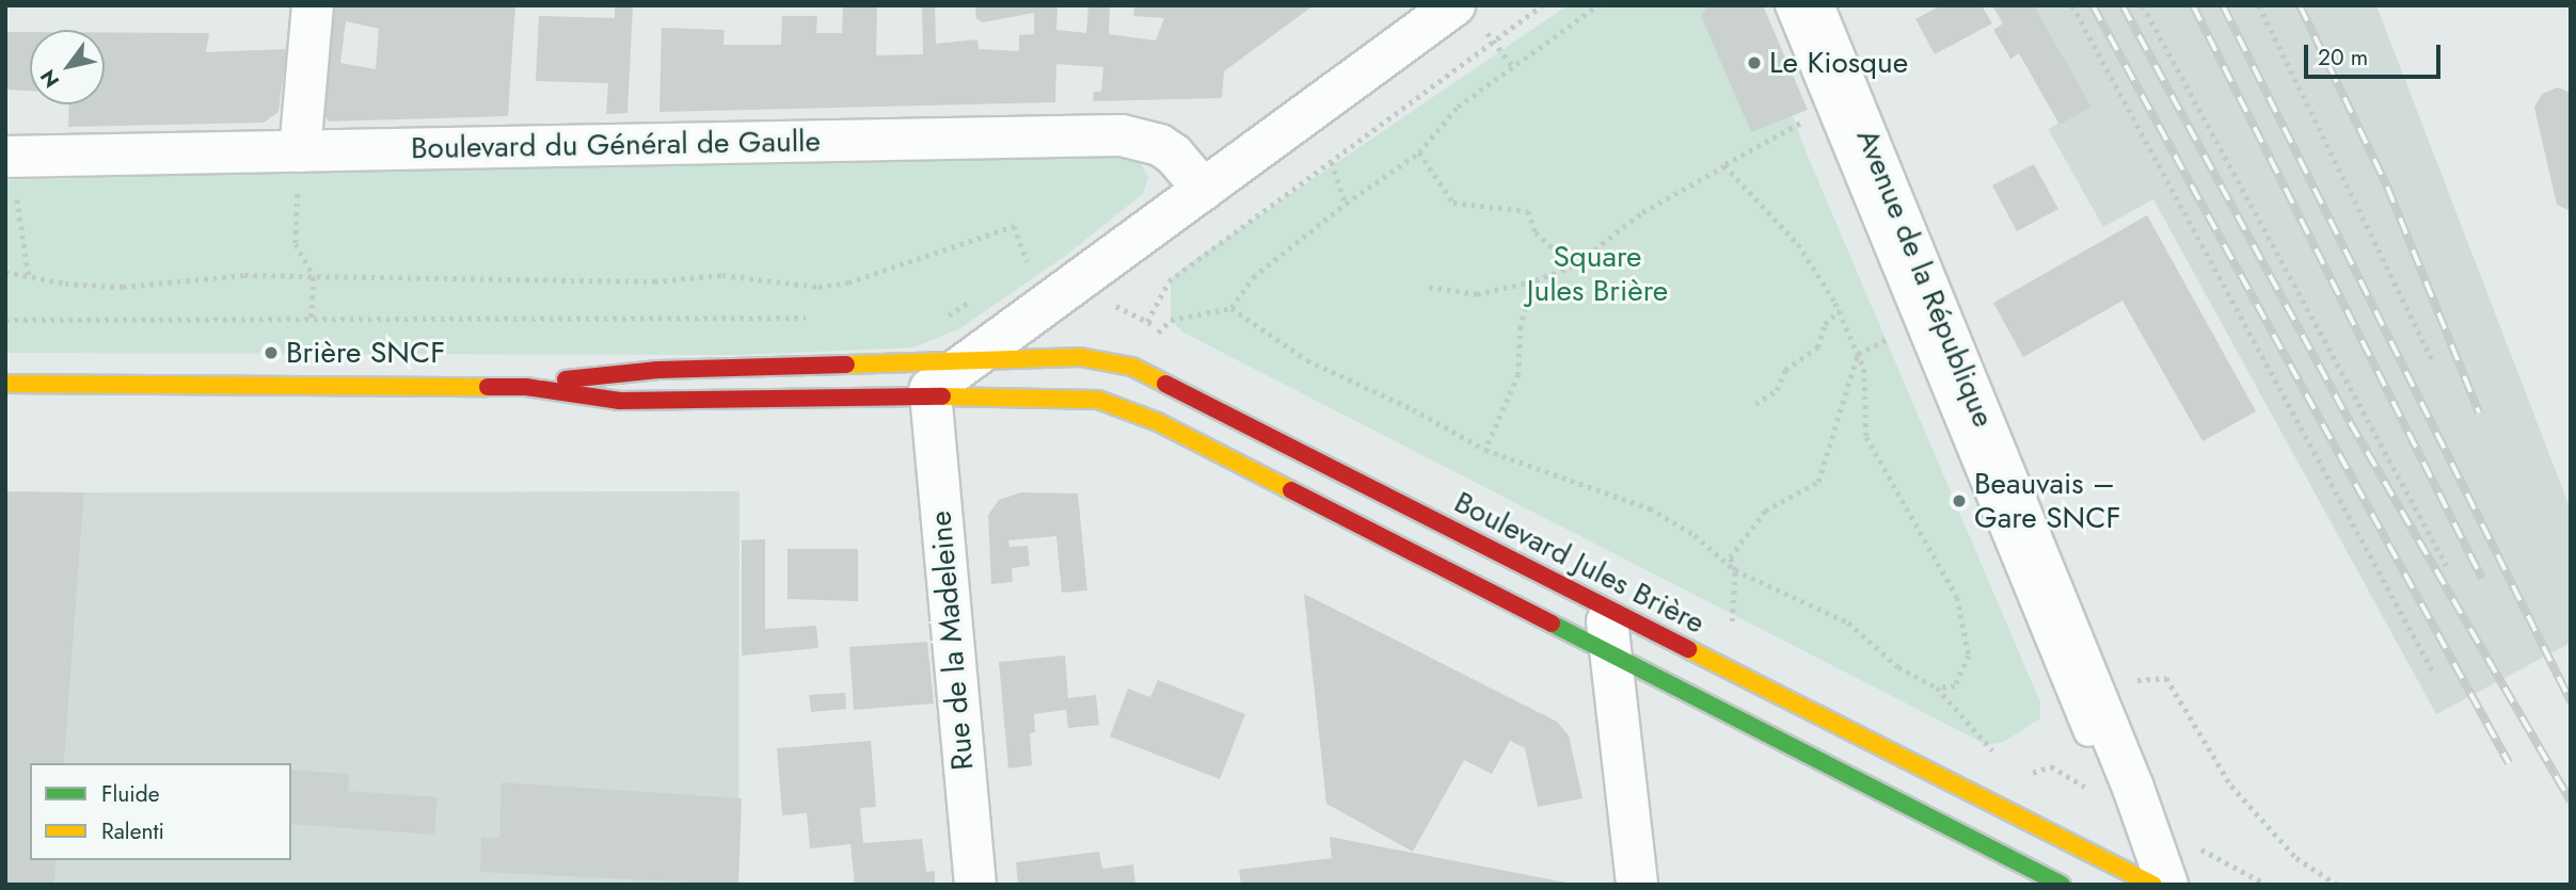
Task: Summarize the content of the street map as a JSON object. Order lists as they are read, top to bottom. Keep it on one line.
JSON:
{"streets":{"main road":["Boulevard Jules Brière"],"street":["Boulevard du Général de Gaulle","Avenue de la République","Rue de la Madeleine"]},"crossings":[["Boulevard Jules Brière","Rue de la Madeleine"]],"parks":["Square Jules Brière"],"places":["Le Kiosque","Brière SNCF","Beauvais – Gare SNCF"],"legend":["Fluide","Ralenti"],"scale_bar":"20 m","north":"bottom left"}
